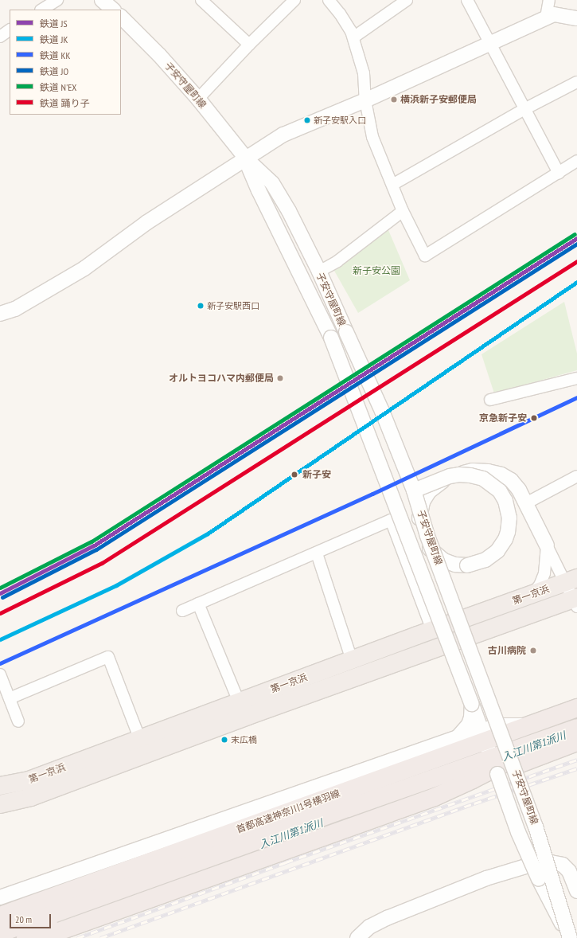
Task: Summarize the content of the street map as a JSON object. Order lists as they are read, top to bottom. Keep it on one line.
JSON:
{"streets":{"highway":["第一京浜","首都高速神奈川1号横羽線"],"street":["子安守屋町線"]},"water":["入江川第1派川"],"parks":["新子安公園"],"places":["横浜新子安郵便局","新子安駅入口","新子安駅西口","オルトヨコハマ内郵便局","京急新子安","新子安","古川病院","末広橋"],"lines":["rail line N'EX","rail line JS","rail line JO","rail line 踊り子","rail line JK","rail line KK"],"legend":["鉄道 JS","鉄道 JK","鉄道 KK","鉄道 JO","鉄道 N'EX","鉄道 踊り子"],"scale_bar":"20 m"}
